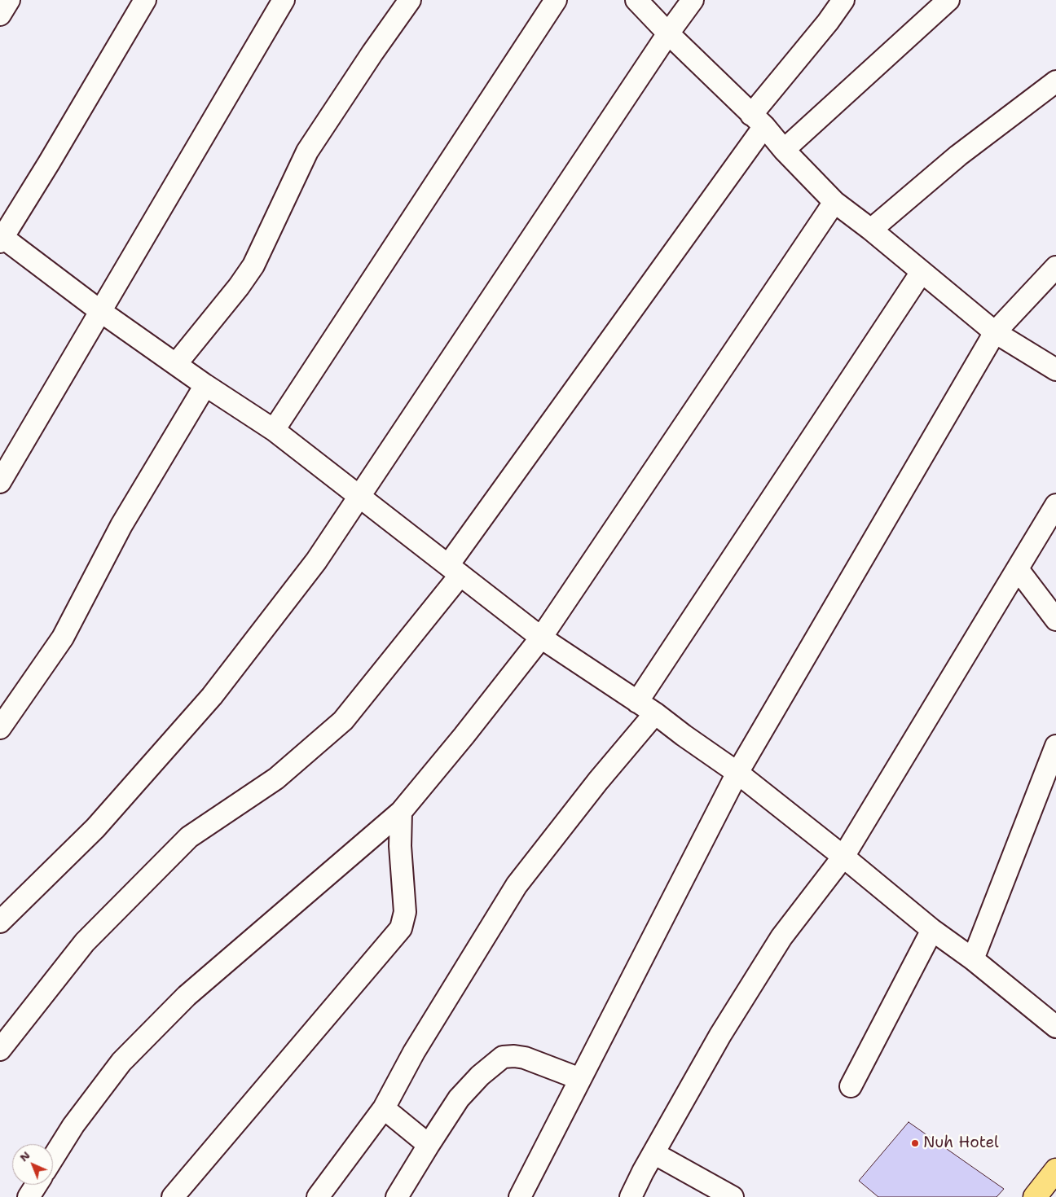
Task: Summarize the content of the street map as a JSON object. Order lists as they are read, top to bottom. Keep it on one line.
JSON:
{"places":["Nuh Hotel"],"north":"top left"}
